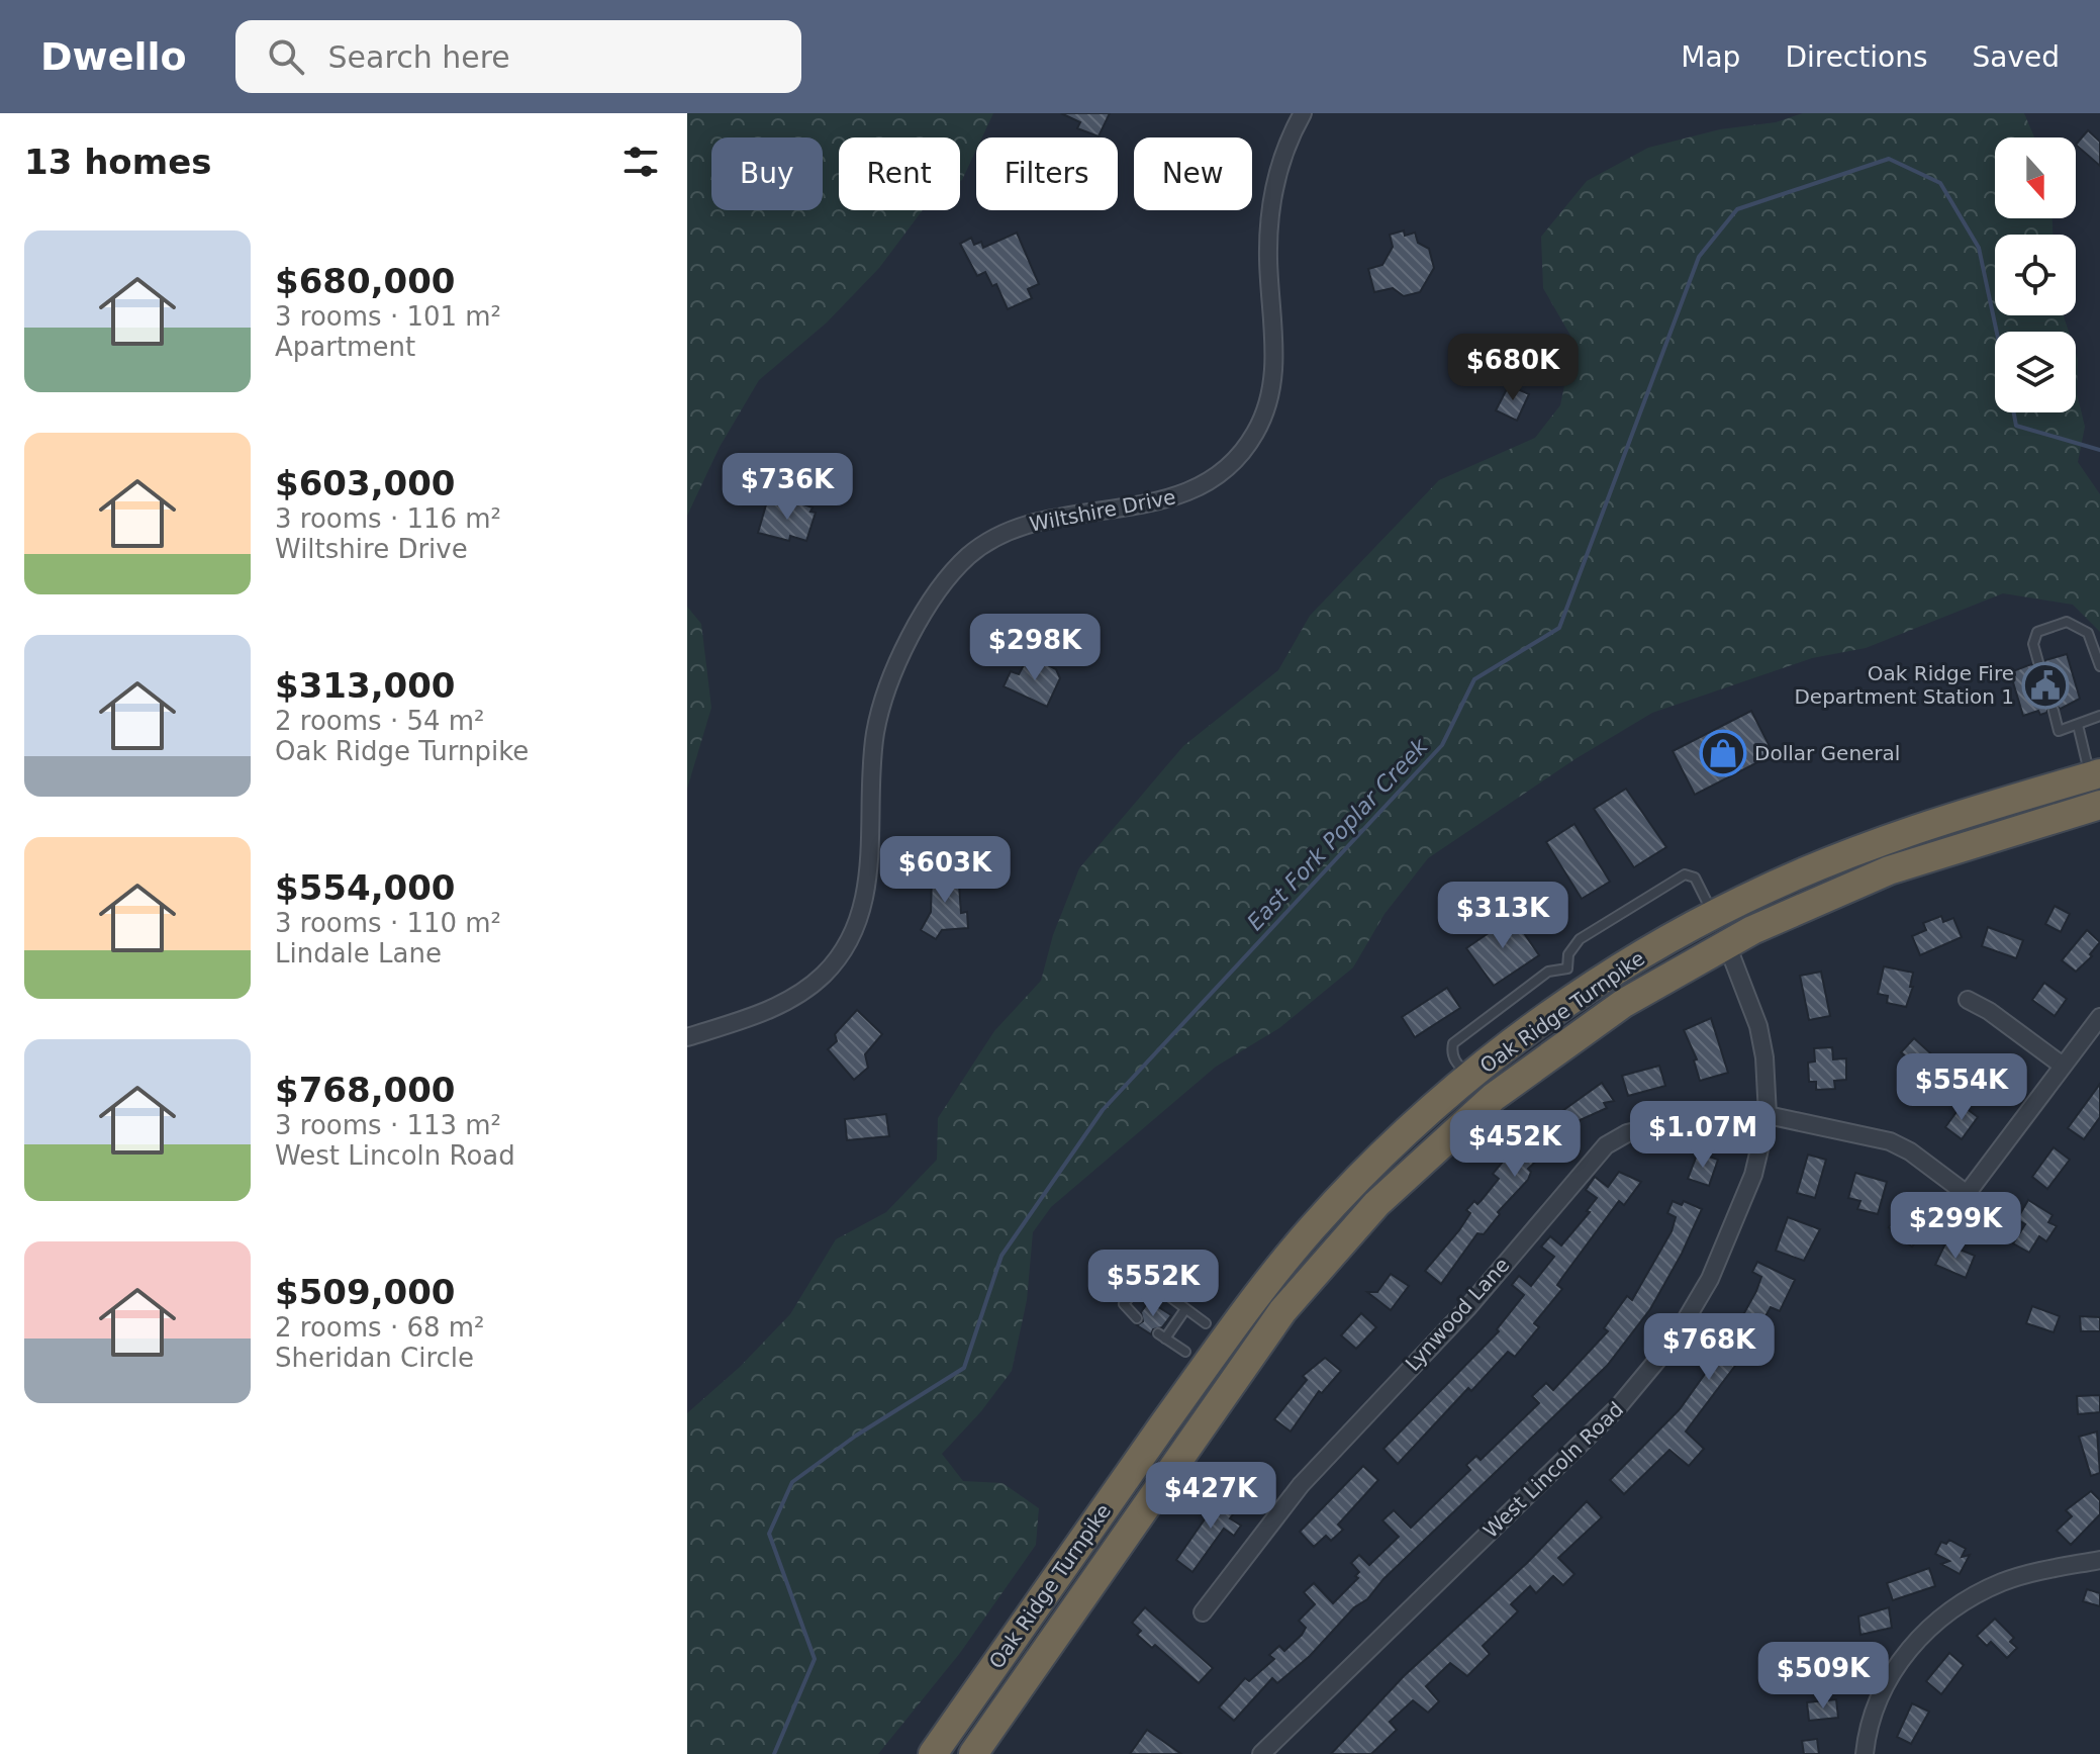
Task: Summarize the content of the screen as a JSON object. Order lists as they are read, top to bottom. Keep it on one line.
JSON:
{"streets":{"highway":["Oak Ridge Turnpike"],"street":["Wiltshire Drive","Lynwood Lane","West Lincoln Road"]},"crossings":[["Oak Ridge Turnpike","West Lincoln Road"],["Lynwood Lane","West Lincoln Road"]],"water":["East Fork Poplar Creek"],"places":{"public building":["Oak Ridge Fire Department Station 1"],"shop":["Dollar General"]},"north":"bottom","page":{"header":"Dwello","search":"Search here","nav":["Map","Directions","Saved"],"heading":"13 homes","chip":["Buy","Rent","Filters","New"],"list":[{"name":"$680,000","note":"3 rooms · 101 m² · Apartment"},{"name":"$603,000","note":"3 rooms · 116 m² · Wiltshire Drive"},{"name":"$313,000","note":"2 rooms · 54 m² · Oak Ridge Turnpike"},{"name":"$554,000","note":"3 rooms · 110 m² · Lindale Lane"},{"name":"$768,000","note":"3 rooms · 113 m² · West Lincoln Road"},{"name":"$509,000","note":"2 rooms · 68 m² · Sheridan Circle"}],"price":["$680K","$736K","$298K","$603K","$313K","$554K","$1.07M","$452K","$299K","$552K","$768K","$427K","$509K"]}}
